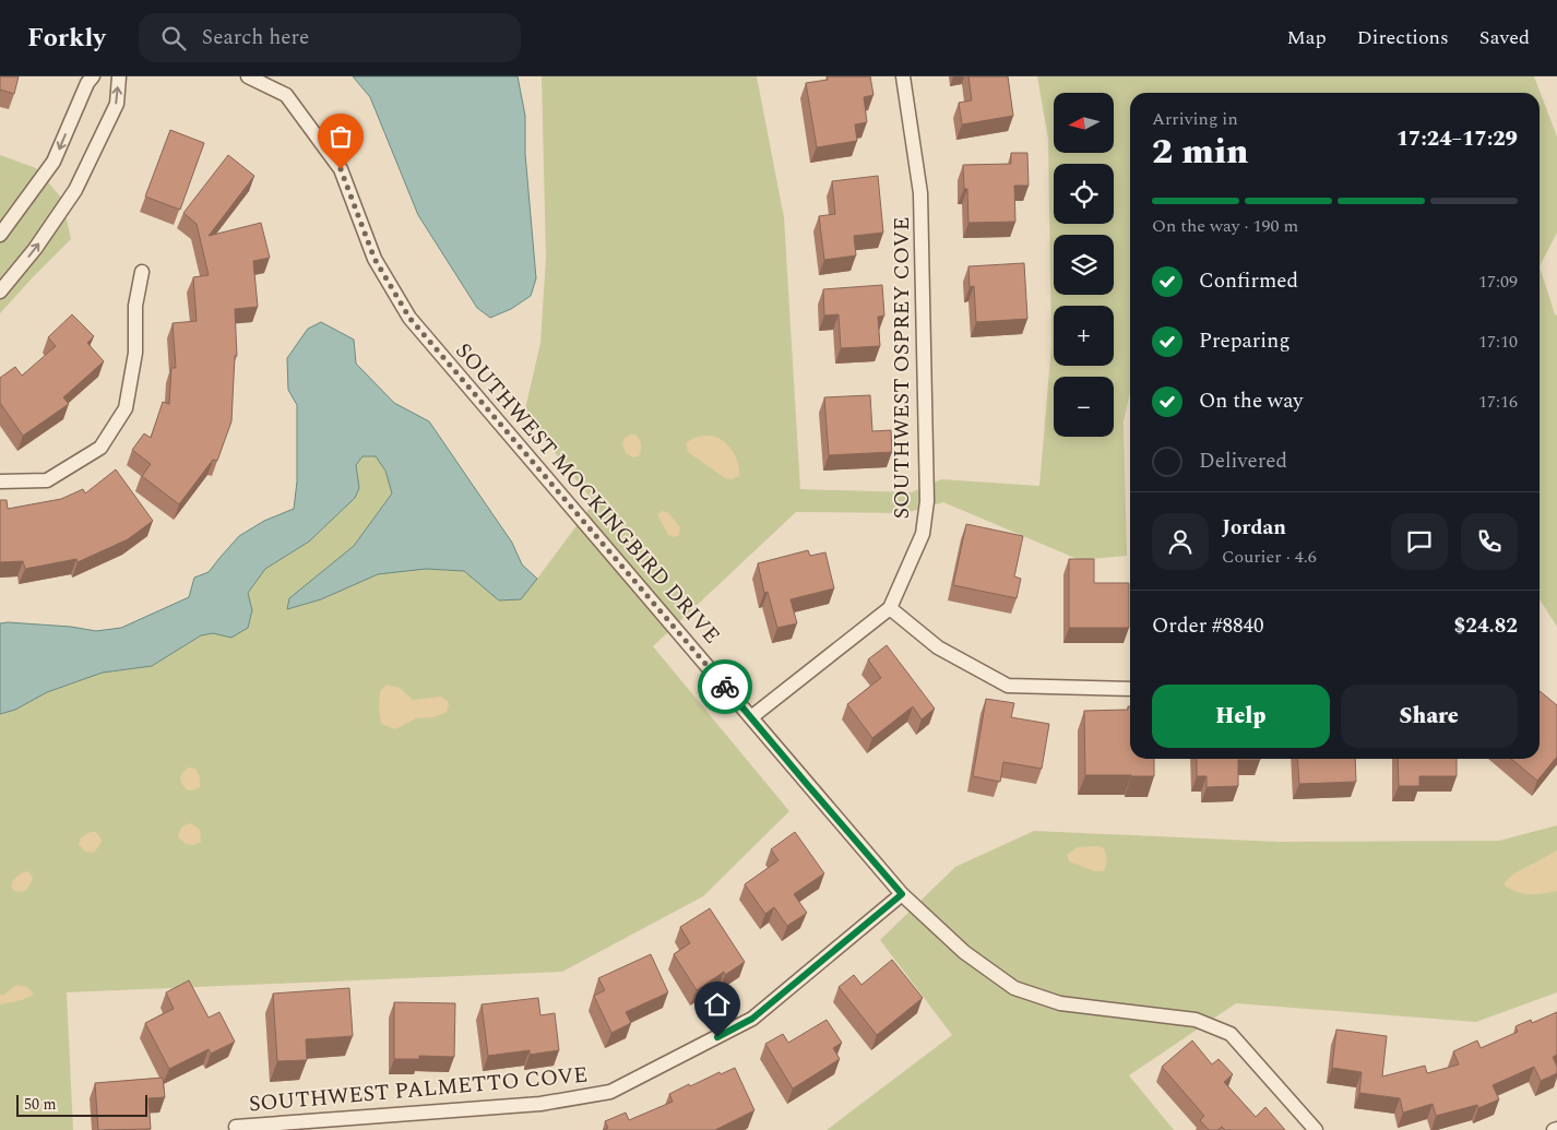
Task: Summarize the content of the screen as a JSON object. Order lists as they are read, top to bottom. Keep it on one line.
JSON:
{"streets":{"street":["SOUTHWEST OSPREY COVE","SOUTHWEST MOCKINGBIRD DRIVE","SOUTHWEST PALMETTO COVE"]},"crossings":[["SOUTHWEST OSPREY COVE","SOUTHWEST MOCKINGBIRD DRIVE"],["SOUTHWEST MOCKINGBIRD DRIVE","SOUTHWEST PALMETTO COVE"]],"scale_bar":"50 m","north":"left","page":{"header":"Forkly","search":"Search here","nav":["Map","Directions","Saved"],"map_buttons":["+","−"],"heading":["2 min","Arriving in","17:24–17:29"],"panel":["Jordan","Courier · 4.6","Order #8840","$24.82"],"bar":"On the way · 190 m","list":[["Confirmed","17:09"],["Preparing","17:10"],["On the way","17:16"],"Delivered"],"buttons":["Help","Share"],"scale":"50 m"}}
